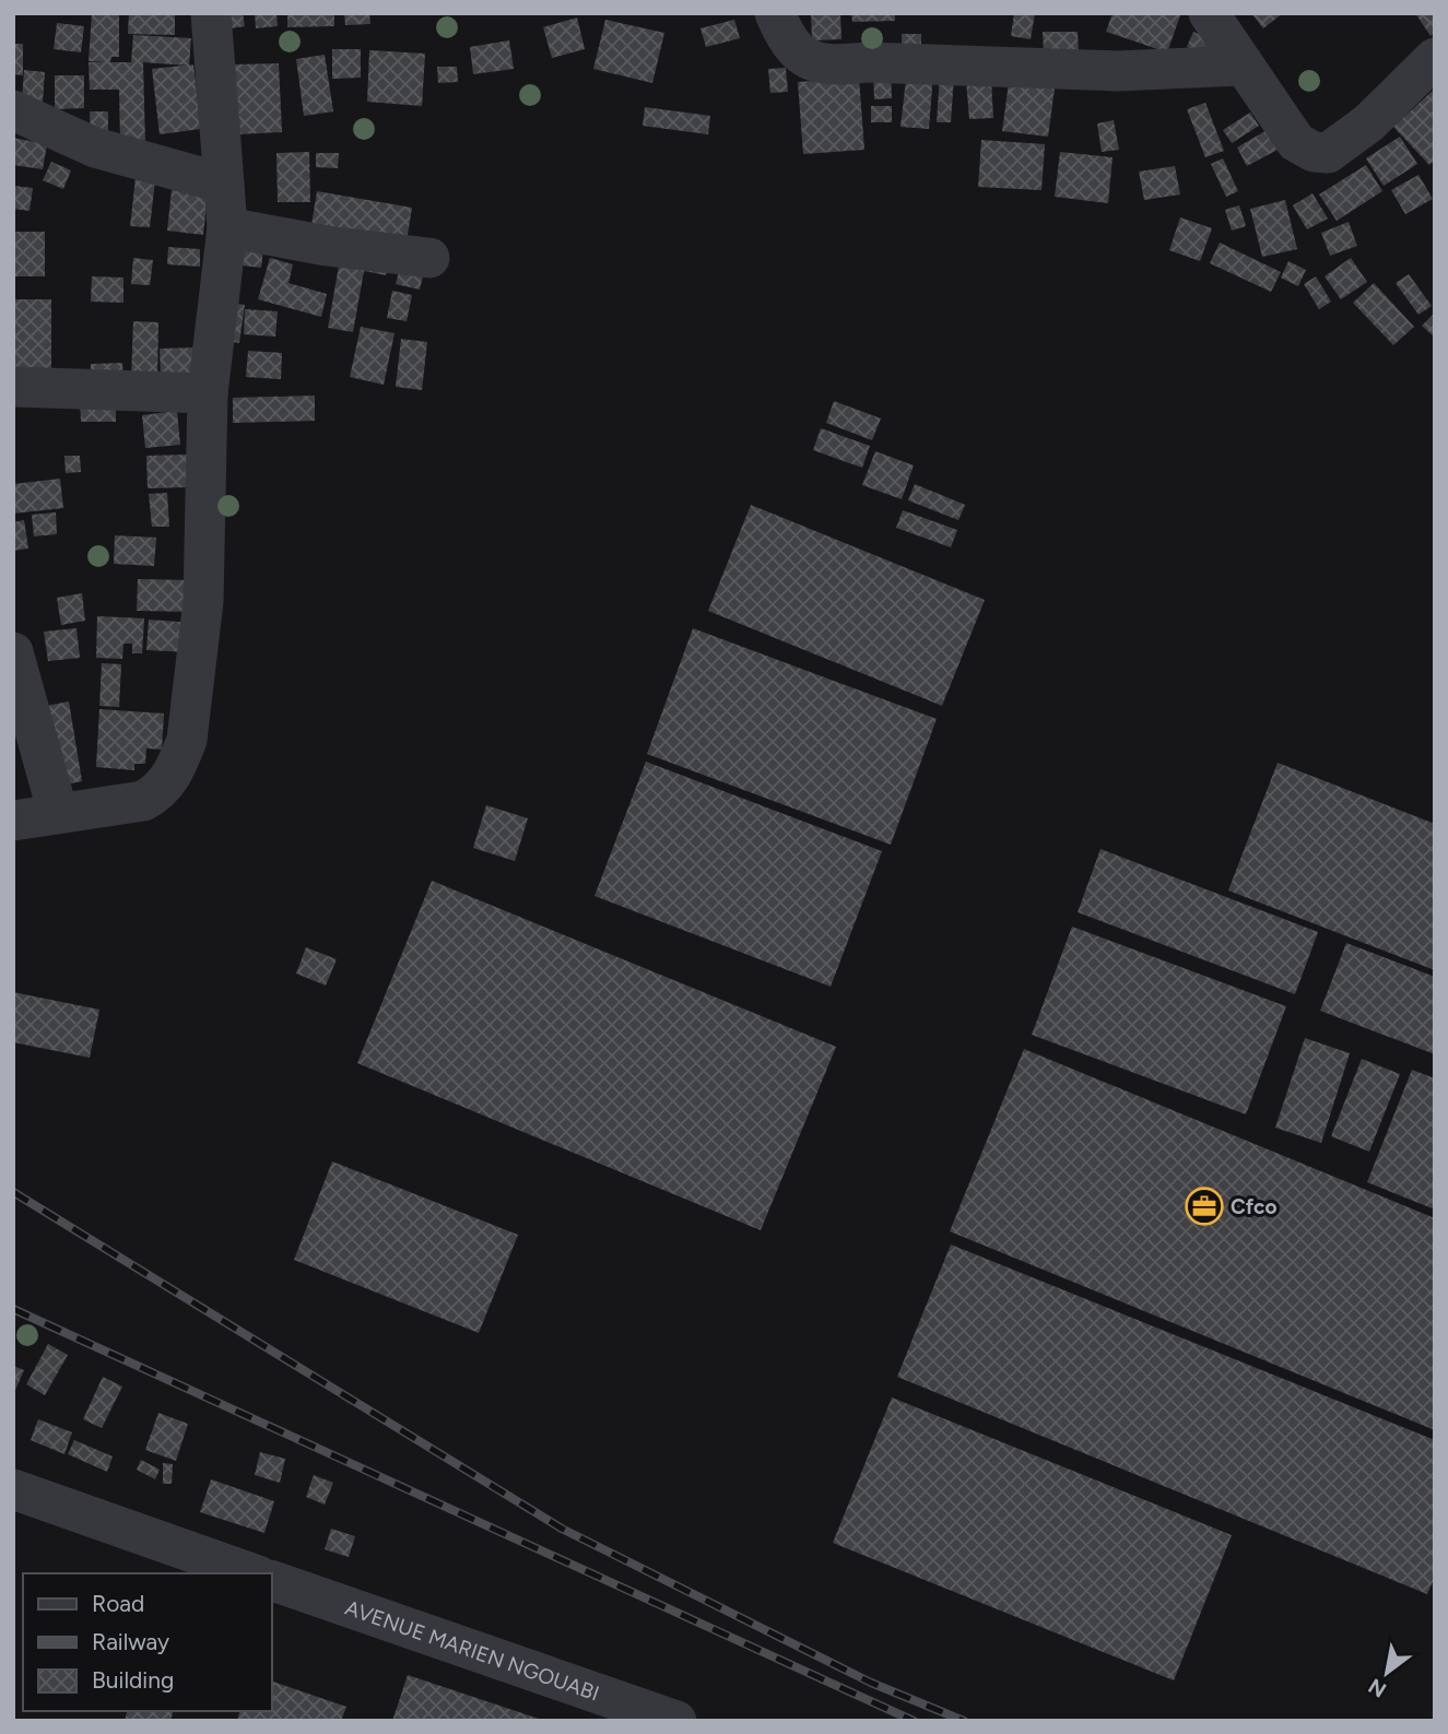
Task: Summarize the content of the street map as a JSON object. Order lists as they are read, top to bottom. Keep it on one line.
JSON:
{"streets":{"street":["AVENUE MARIEN NGOUABI"]},"places":{"office":["Cfco"]},"legend":["Road","Railway","Building"],"north":"bottom left"}
